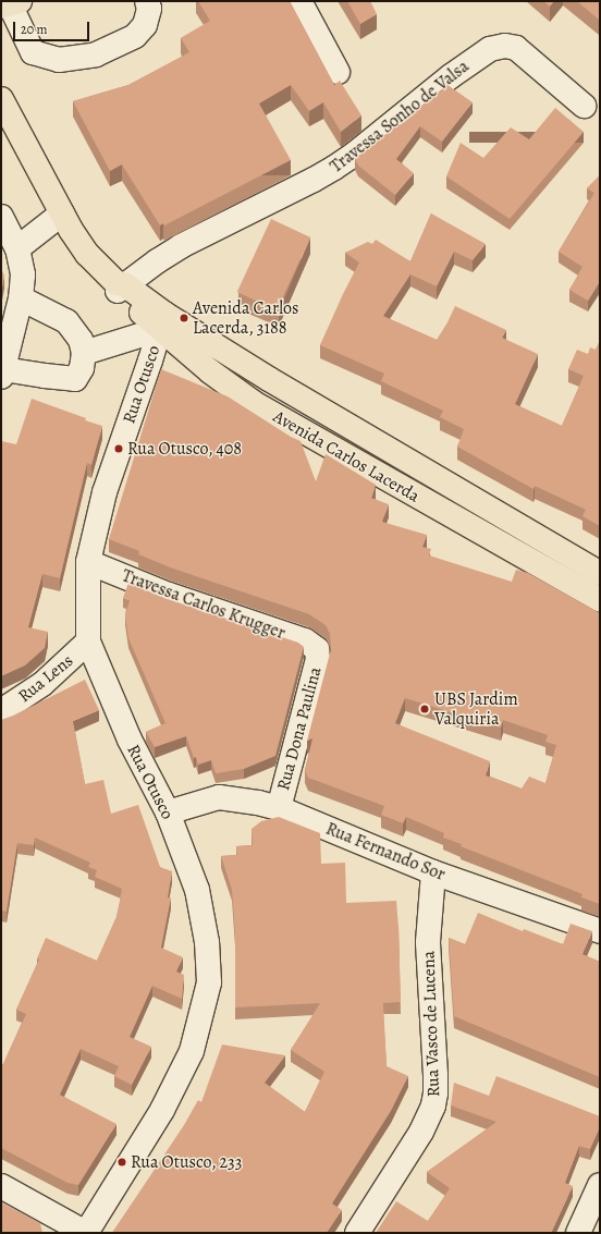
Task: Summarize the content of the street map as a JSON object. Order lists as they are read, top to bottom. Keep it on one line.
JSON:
{"streets":{"main road":["Avenida Carlos Lacerda"],"street":["Travessa Sonho de Valsa","Rua Otusco","Travessa Carlos Krugger","Rua Lens","Rua Dona Paulina","Rua Fernando Sor","Rua Vasco de Lucena"]},"crossings":[["Travessa Sonho de Valsa","Avenida Carlos Lacerda"],["Rua Otusco","Avenida Carlos Lacerda"],["Rua Otusco","Travessa Carlos Krugger"],["Rua Otusco","Rua Lens"],["Rua Otusco","Rua Fernando Sor"],["Travessa Carlos Krugger","Rua Dona Paulina"],["Rua Dona Paulina","Rua Fernando Sor"],["Rua Fernando Sor","Rua Vasco de Lucena"]],"places":["Avenida Carlos Lacerda, 3188","Rua Otusco, 408","UBS Jardim Valquiria","Rua Otusco, 233"],"scale_bar":"20 m"}
